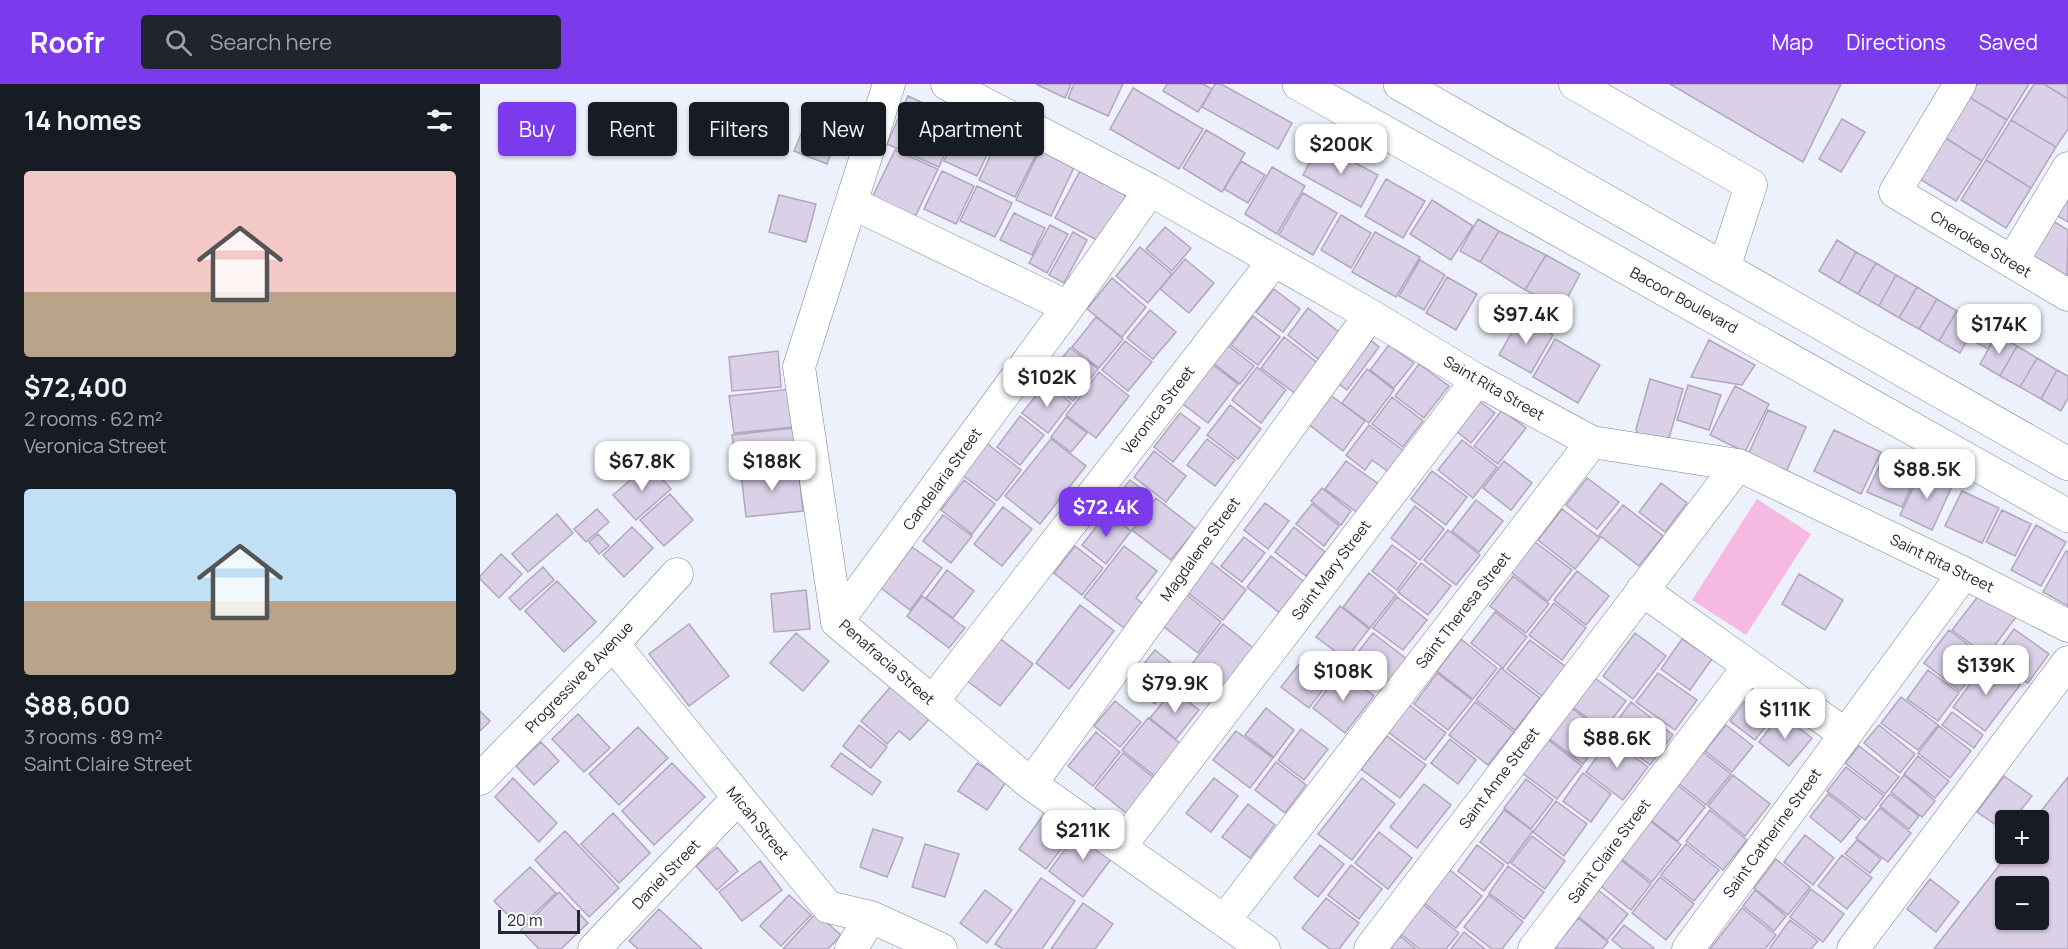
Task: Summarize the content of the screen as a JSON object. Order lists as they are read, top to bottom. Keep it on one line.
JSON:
{"streets":{"main road":["Bacoor Boulevard"],"street":["Cherokee Street","Saint Rita Street","Veronica Street","Candelaria Street","Magdalene Street","Saint Mary Street","Saint Theresa Street","Penafracia Street","Progressive 8 Avenue","Saint Anne Street","Micah Street","Saint Catherine Street","Saint Claire Street","Daniel Street"]},"crossings":[["Saint Rita Street","Veronica Street"],["Saint Rita Street","Candelaria Street"],["Saint Rita Street","Magdalene Street"],["Saint Rita Street","Saint Mary Street"],["Saint Rita Street","Saint Theresa Street"],["Saint Rita Street","Saint Anne Street"],["Saint Rita Street","Saint Catherine Street"],["Veronica Street","Penafracia Street"],["Candelaria Street","Penafracia Street"],["Magdalene Street","Penafracia Street"],["Saint Mary Street","Penafracia Street"],["Saint Theresa Street","Penafracia Street"],["Progressive 8 Avenue","Micah Street"],["Micah Street","Daniel Street"]],"scale_bar":"20 m","page":{"header":"Roofr","search":"Search here","nav":["Map","Directions","Saved"],"heading":"14 homes","chip":["Buy","Rent","Filters","New","Apartment"],"price":["$200K","$97.4K","$174K","$102K","$67.8K","$188K","$88.5K","$72.4K","$139K","$108K","$79.9K","$111K","$88.6K","$211K"],"list":[{"name":"$72,400","note":"2 rooms · 62 m² · Veronica Street"},{"name":"$88,600","note":"3 rooms · 89 m² · Saint Claire Street"}],"map_buttons":["+","−"],"scale":"20 m"}}
